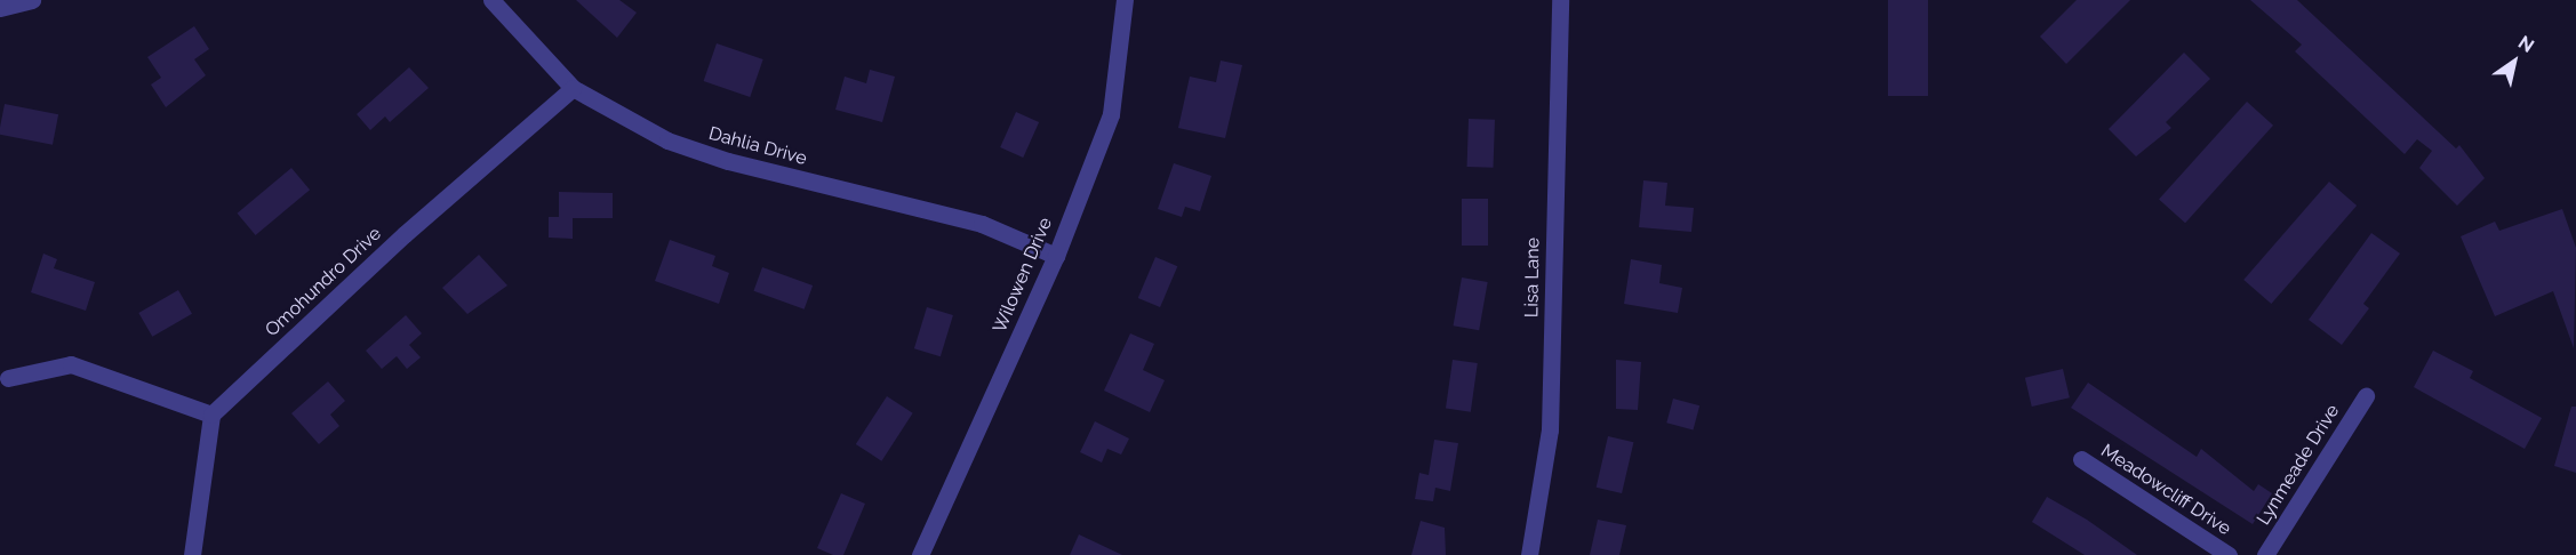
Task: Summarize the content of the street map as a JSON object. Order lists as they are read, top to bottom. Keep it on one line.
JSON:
{"streets":{"street":["Dahlia Drive","Wilowen Drive","Lisa Lane","Omohundro Drive","Lynmeade Drive","Meadowcliff Drive"]},"crossings":[["Dahlia Drive","Wilowen Drive"],["Dahlia Drive","Omohundro Drive"]],"north":"top right"}
